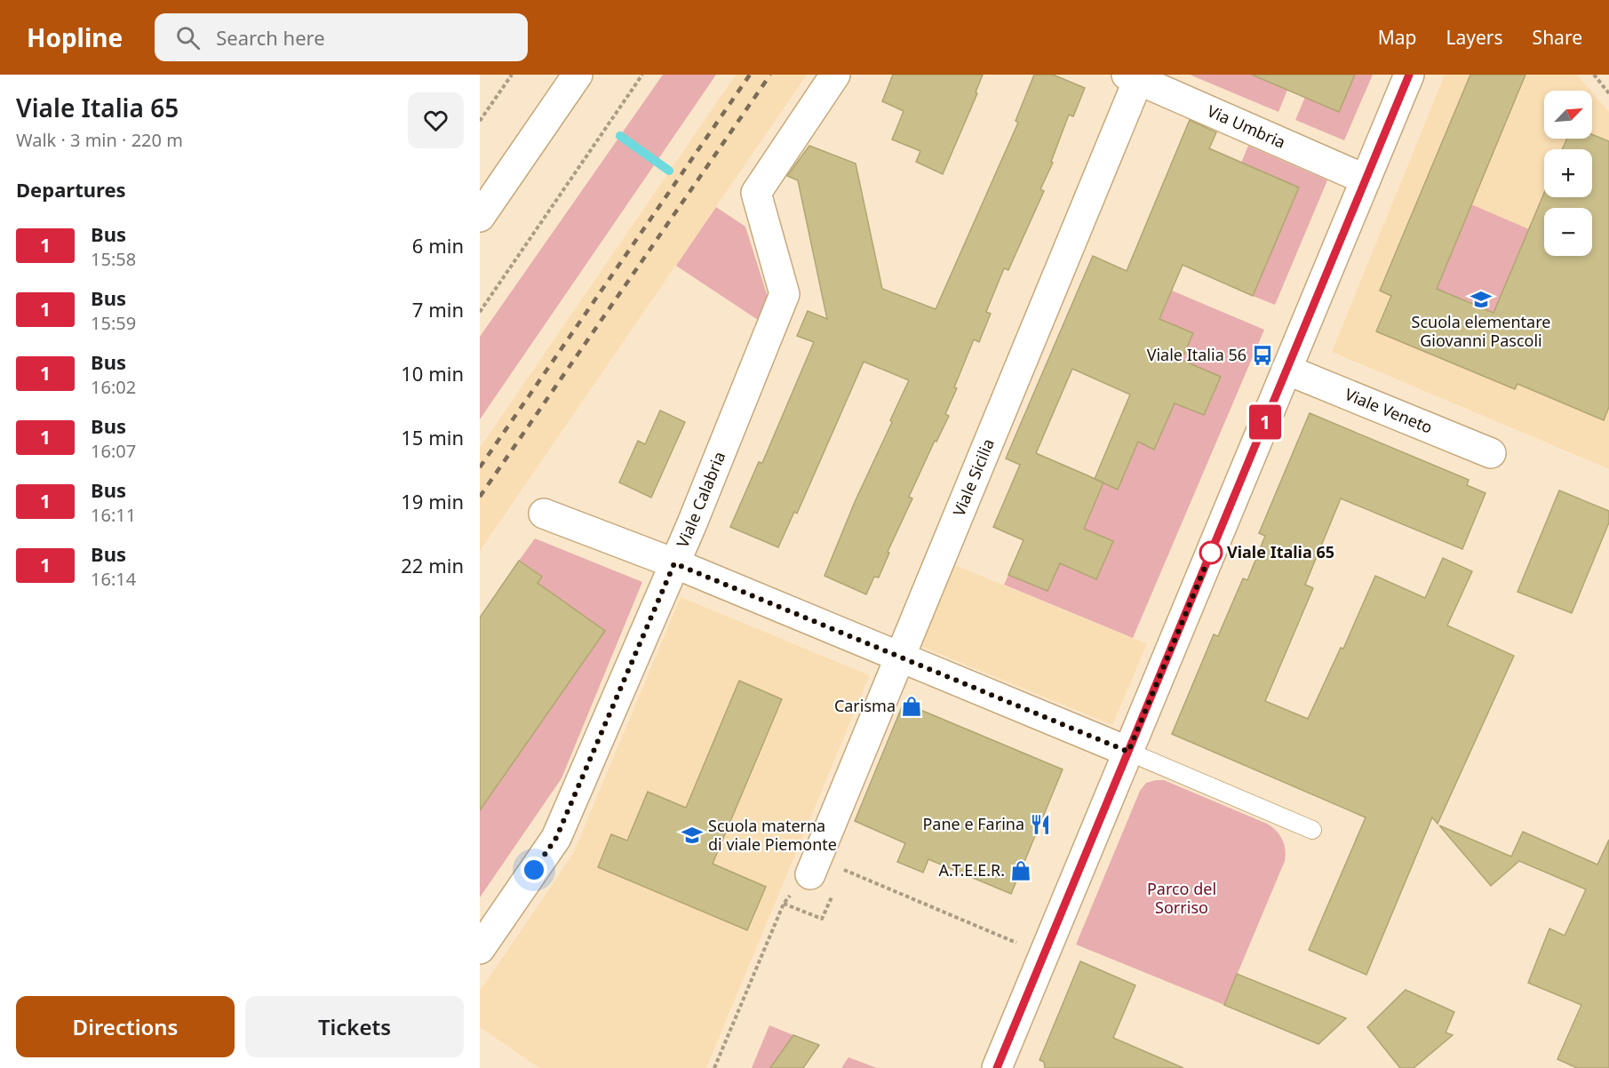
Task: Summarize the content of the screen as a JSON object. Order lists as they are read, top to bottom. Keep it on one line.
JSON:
{"streets":{"street":["Via Umbria","Viale Veneto","Viale Sicilia","Viale Calabria"]},"crossings":[["Via Umbria","Viale Sicilia"]],"parks":["Parco del Sorriso"],"places":{"school or university":["Scuola elementare Giovanni Pascoli","Scuola materna di viale Piemonte"],"bus stop":["Viale Italia 56"],"other":["Viale Italia 65"],"shop":["Carisma","A.T.E.E.R."],"restaurant":["Pane e Farina"]},"lines":["bus line 1"],"north":"top right","page":{"header":"Hopline","search":"Search here","nav":["Map","Layers","Share"],"heading":[["Viale Italia 65","Walk · 3 min · 220 m"],"Departures"],"on_map":"1","map_buttons":["+","−"],"list":[{"mark":"1","name":"Bus","note":"15:58","value":"6 min"},{"mark":"1","name":"Bus","note":"15:59","value":"7 min"},{"mark":"1","name":"Bus","note":"16:02","value":"10 min"},{"mark":"1","name":"Bus","note":"16:07","value":"15 min"},{"mark":"1","name":"Bus","note":"16:11","value":"19 min"},{"mark":"1","name":"Bus","note":"16:14","value":"22 min"}],"buttons":["Directions","Tickets"]}}
